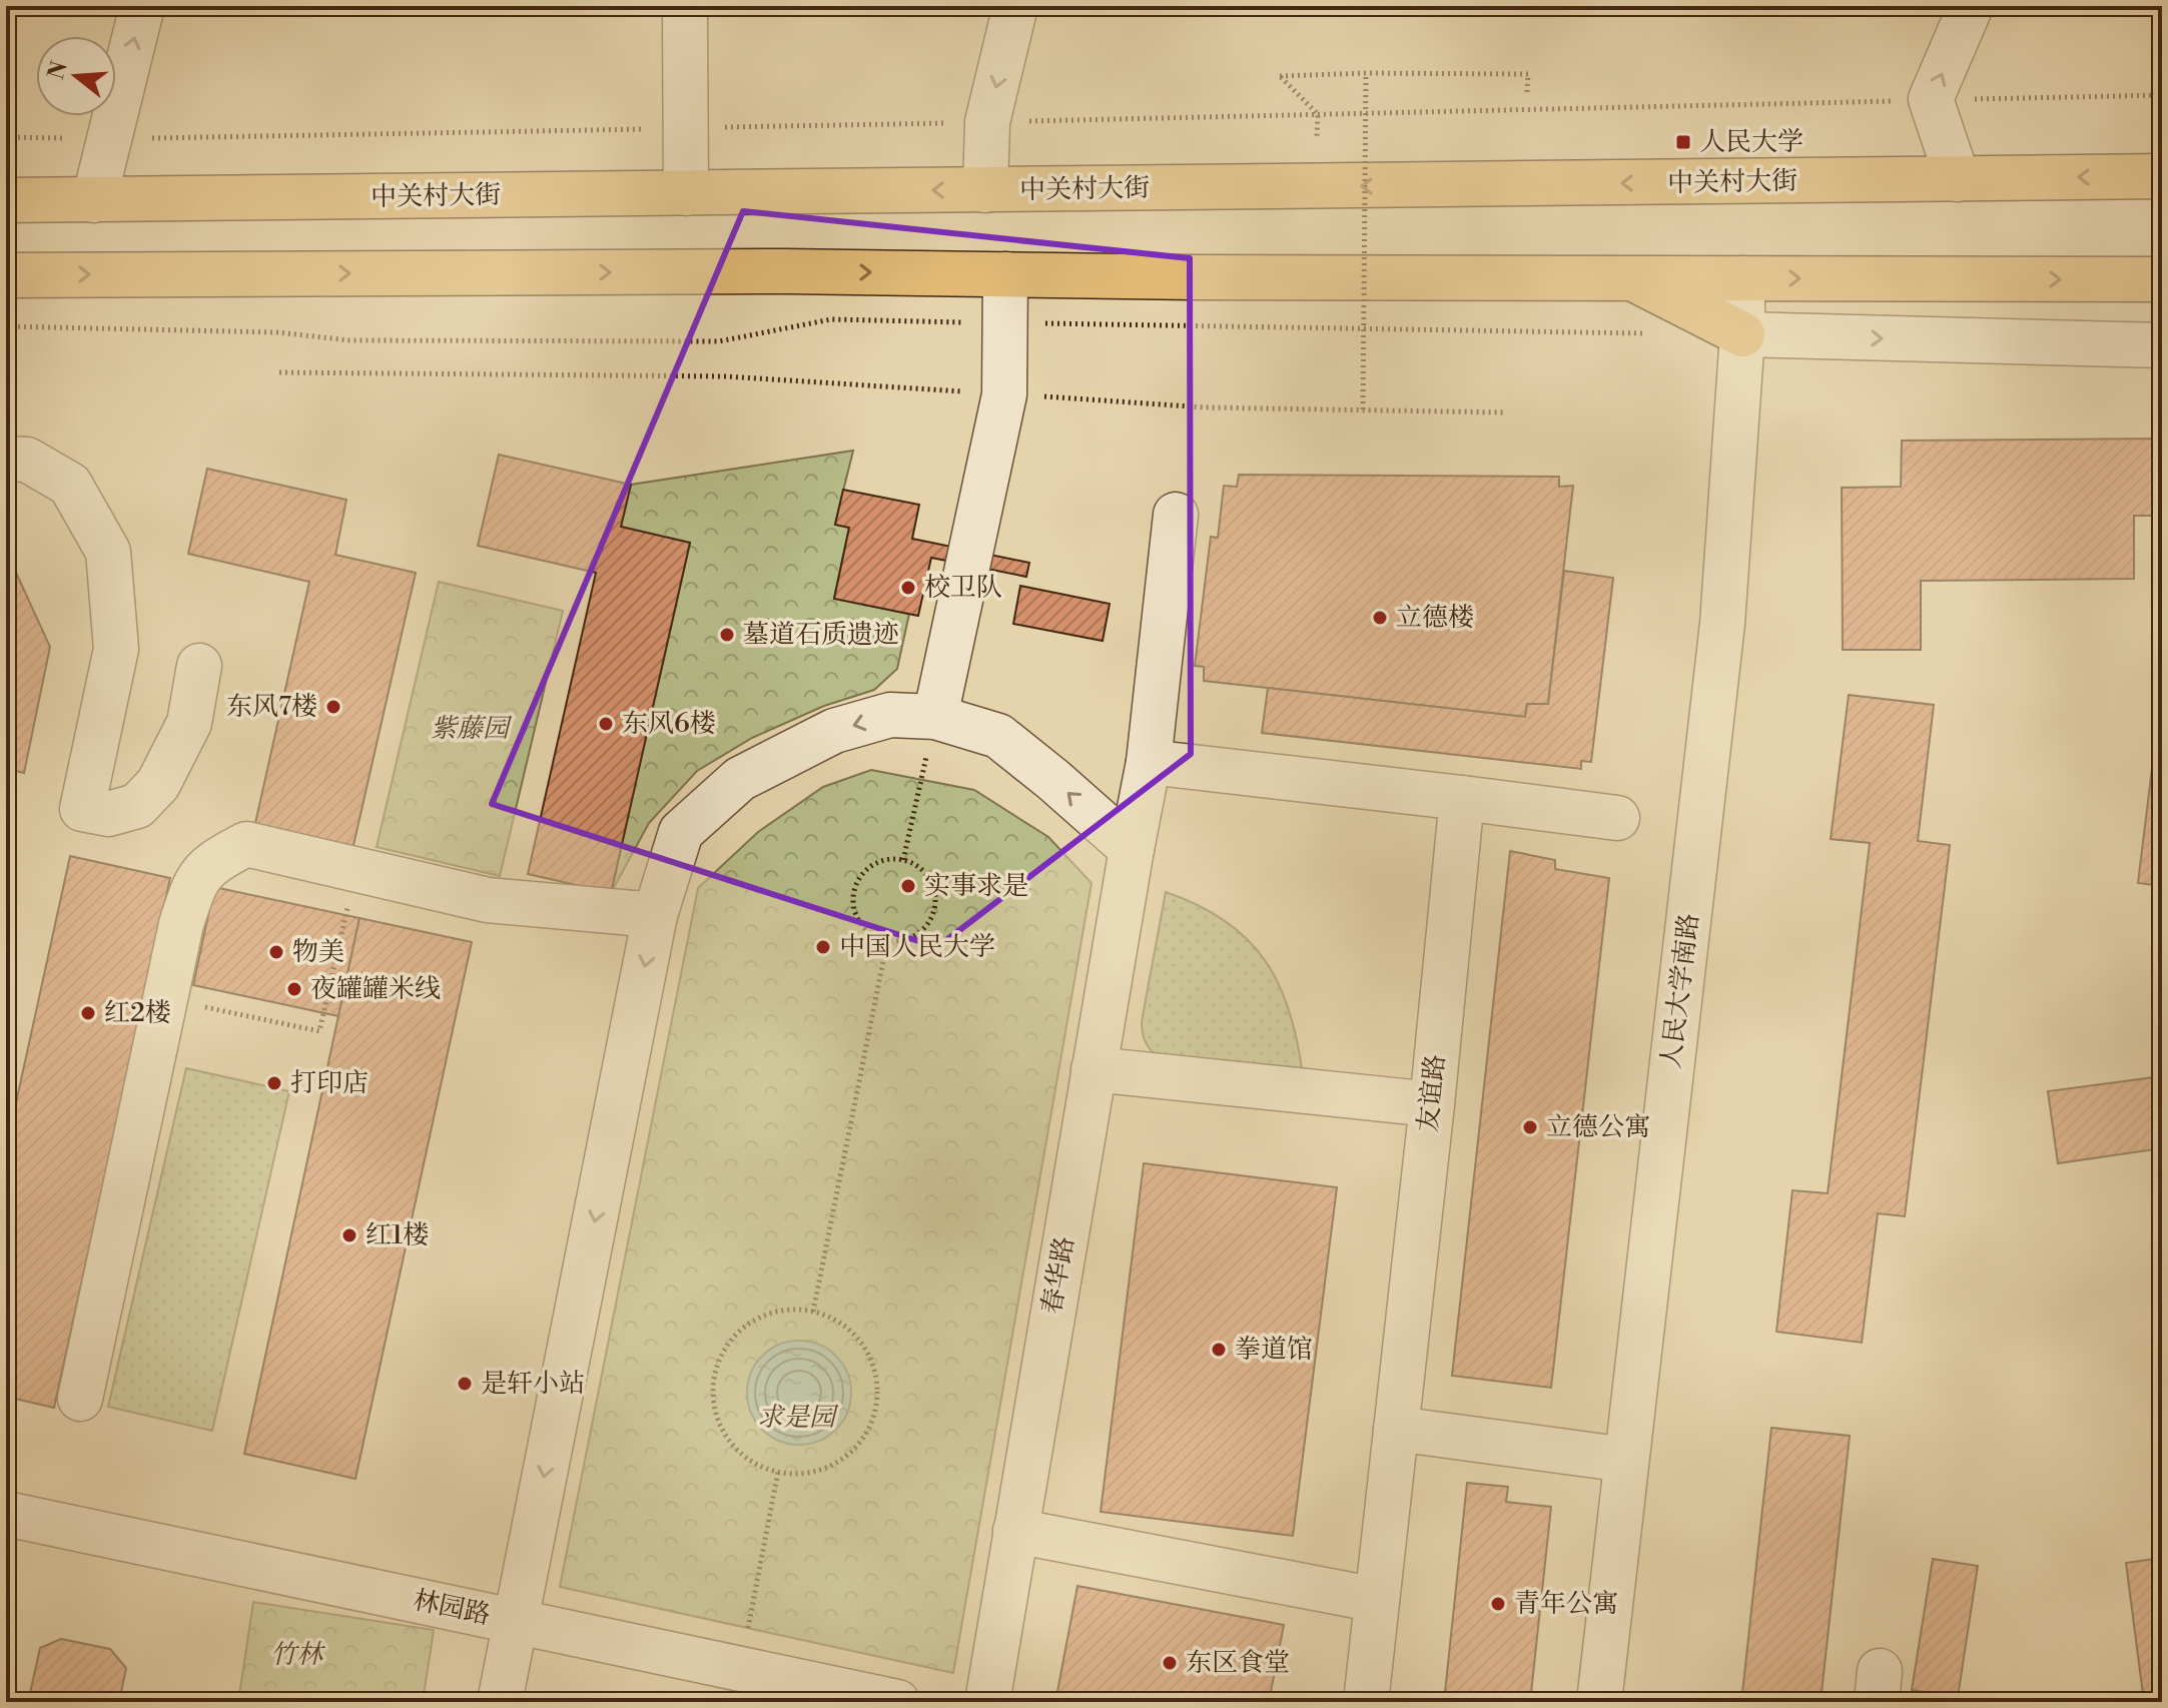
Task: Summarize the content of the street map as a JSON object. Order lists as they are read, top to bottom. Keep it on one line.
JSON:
{"streets":{"main road":["中关村大街"],"street":["人民大学南路","友谊路","春华路","林园路"]},"parks":["紫藤园","求是园","竹林"],"places":{"transit":["人民大学"],"other":["校卫队","立德楼","墓道石质遗迹","东风7楼","东风6楼","实事求是","中国人民大学","物美","夜罐罐米线","红2楼","打印店","立德公寓","红1楼","拳道馆","是轩小站","青年公寓","东区食堂"]},"north":"left"}
